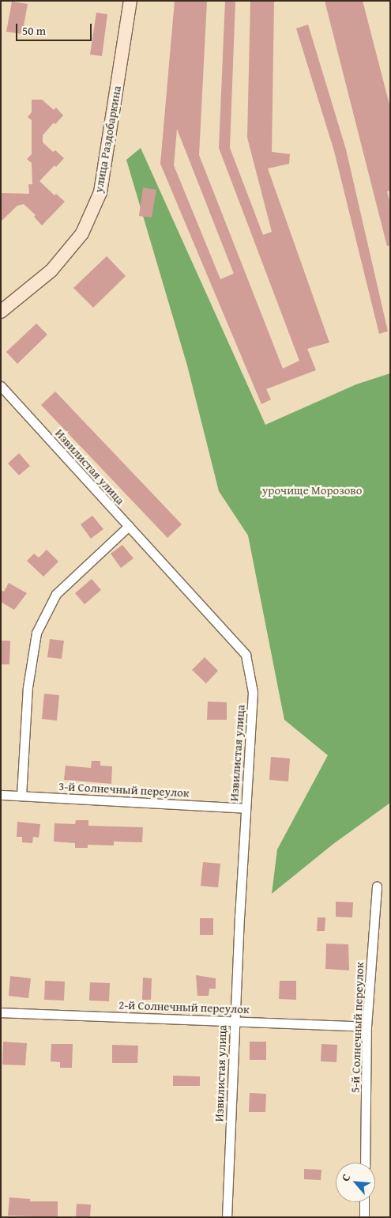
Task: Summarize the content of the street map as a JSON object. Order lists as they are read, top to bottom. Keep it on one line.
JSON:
{"streets":{"street":["улица Раздобаркина","Извилистая улица","3-й Солнечный переулок","2-й Солнечный переулок","5-й Солнечный переулок"]},"crossings":[["Извилистая улица","3-й Солнечный переулок"],["Извилистая улица","2-й Солнечный переулок"],["2-й Солнечный переулок","5-й Солнечный переулок"]],"parks":["урочище Морозово"],"scale_bar":"50 m","north":"top left"}
